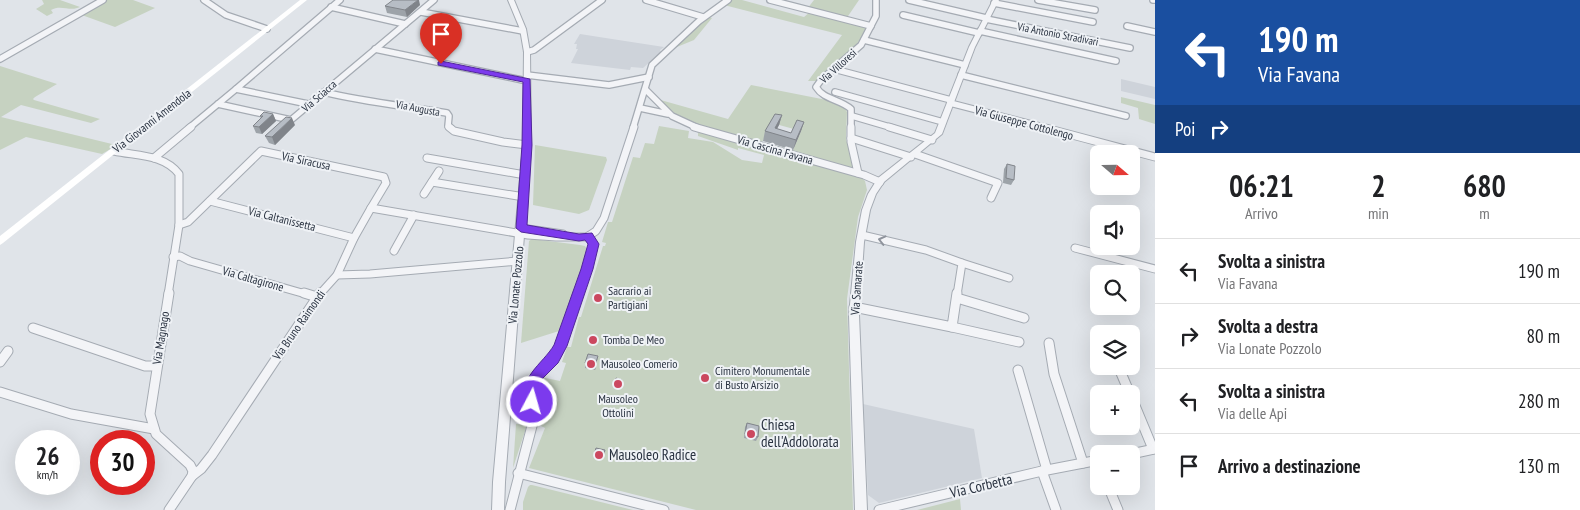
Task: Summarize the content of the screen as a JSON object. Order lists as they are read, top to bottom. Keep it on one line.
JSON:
{"streets":{"main road":["Via Giovanni Amendola"],"street":["Via Antonio Stradivari","Via Villoresi","Via Sciacca","Via Augusta","Via Giuseppe Cottolengo","Via Cascina Favana","Via Siracusa","Via Caltanissetta","Via Caltagirone","Via Lonate Pozzolo","Via Samarate","Via Bruno Raimondi","Via Magnago","Via Corbetta"]},"crossings":[["Via Antonio Stradivari","Via Samarate"],["Via Sciacca","Via Augusta"],["Via Augusta","Via Lonate Pozzolo"],["Via Giovanni Amendola","Via Magnago"],["Via Giuseppe Cottolengo","Via Samarate"],["Via Cascina Favana","Via Samarate"],["Via Siracusa","Via Caltanissetta"],["Via Siracusa","Via Bruno Raimondi"],["Via Siracusa","Via Magnago"],["Via Caltanissetta","Via Bruno Raimondi"],["Via Caltagirone","Via Bruno Raimondi"],["Via Caltagirone","Via Magnago"]],"places":["Sacrario ai Partigiani","Tomba De Meo","Mausoleo Comerio","Cimitero Monumentale di Busto Arsizio","Mausoleo Ottolini","Chiesa dell'Addolorata","Mausoleo Radice"],"north":"right","page":{"turn":["190 m","Via Favana"],"then":"Poi","map_buttons":["+","−"],"eta":["06:21","Arrivo","2","min","680","m"],"list":[{"name":"Svolta a sinistra","note":"Via Favana","value":"190 m"},{"name":"Svolta a destra","note":"Via Lonate Pozzolo","value":"80 m"},{"name":"Svolta a sinistra","note":"Via delle Api","value":"280 m"},{"name":"Arrivo a destinazione","value":"130 m"}],"speed":"26 km/h","limit":"30"}}
